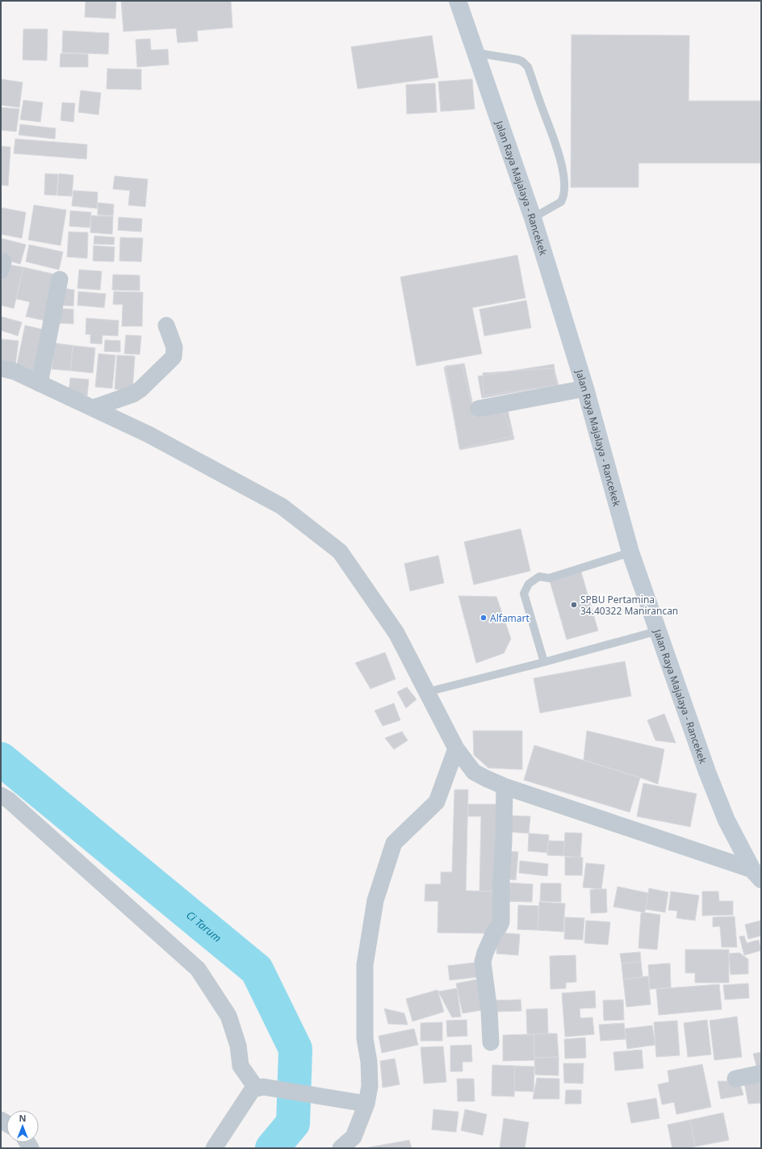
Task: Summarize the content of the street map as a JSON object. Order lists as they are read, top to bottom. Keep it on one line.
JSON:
{"streets":{"main road":["Jalan Raya Majalaya - Rancekek"]},"water":["Ci Tarum"],"places":["SPBU Pertamina 34.40322 Manirancan","Alfamart"],"north":"top"}
